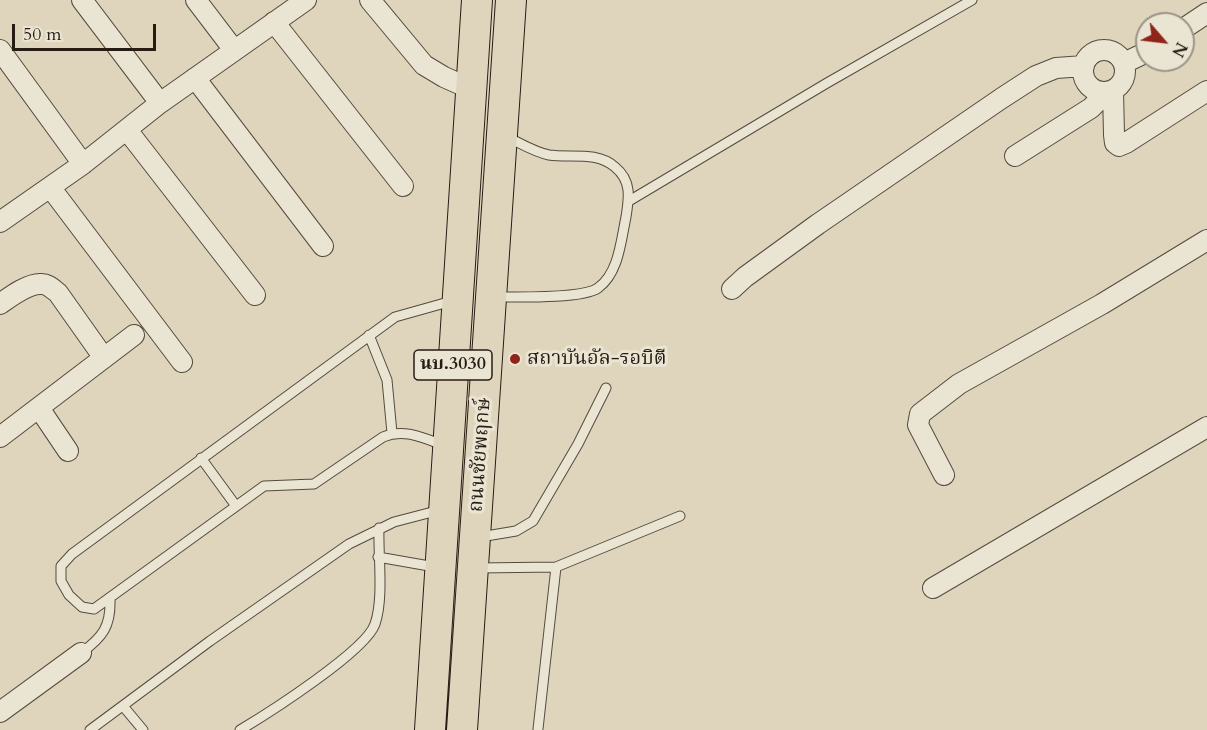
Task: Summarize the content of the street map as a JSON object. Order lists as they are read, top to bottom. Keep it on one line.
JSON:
{"streets":{"main road":["นบ.3030","ถนนชัยพฤกษ์"]},"places":["สถาบันอัล-รอบิตี"],"scale_bar":"50 m","north":"bottom right"}
